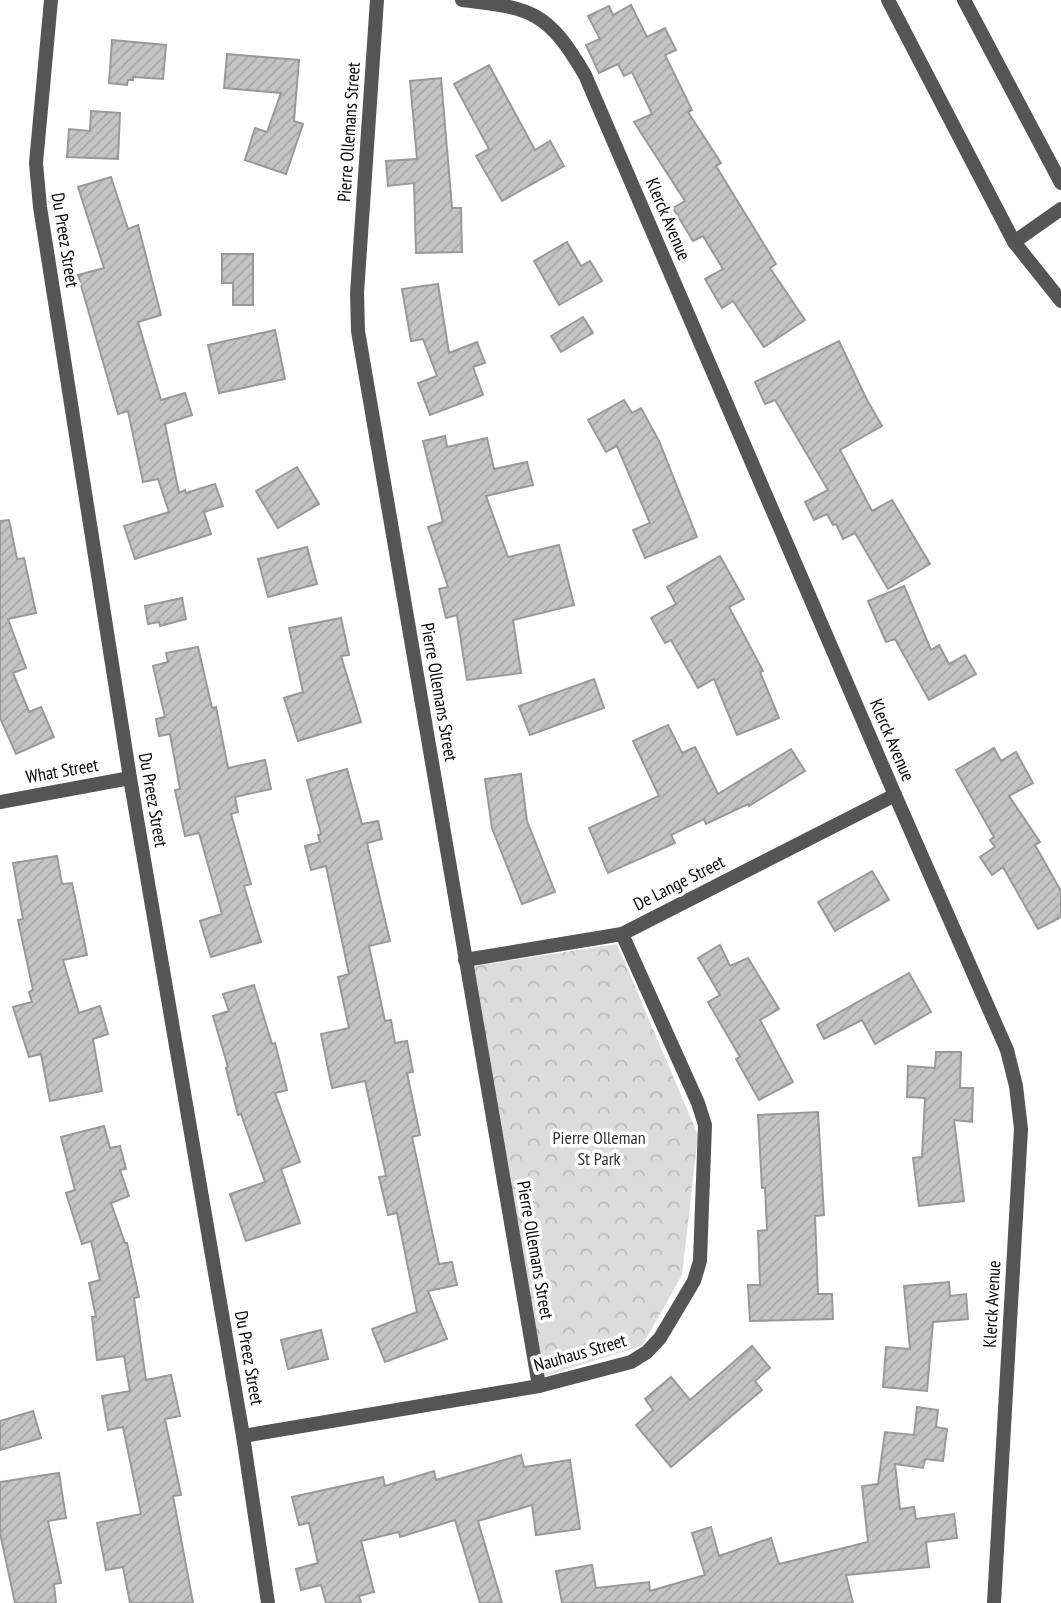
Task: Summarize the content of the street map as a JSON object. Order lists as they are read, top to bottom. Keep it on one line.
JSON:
{"streets":{"street":["Pierre Ollemans Street","Klerck Avenue","Du Preez Street","What Street","De Lange Street","Nauhaus Street"]},"crossings":[["Pierre Ollemans Street","De Lange Street"],["Pierre Ollemans Street","Nauhaus Street"],["Klerck Avenue","De Lange Street"],["Du Preez Street","What Street"],["Du Preez Street","Nauhaus Street"],["De Lange Street","Nauhaus Street"]],"parks":["Pierre Olleman St Park"]}
